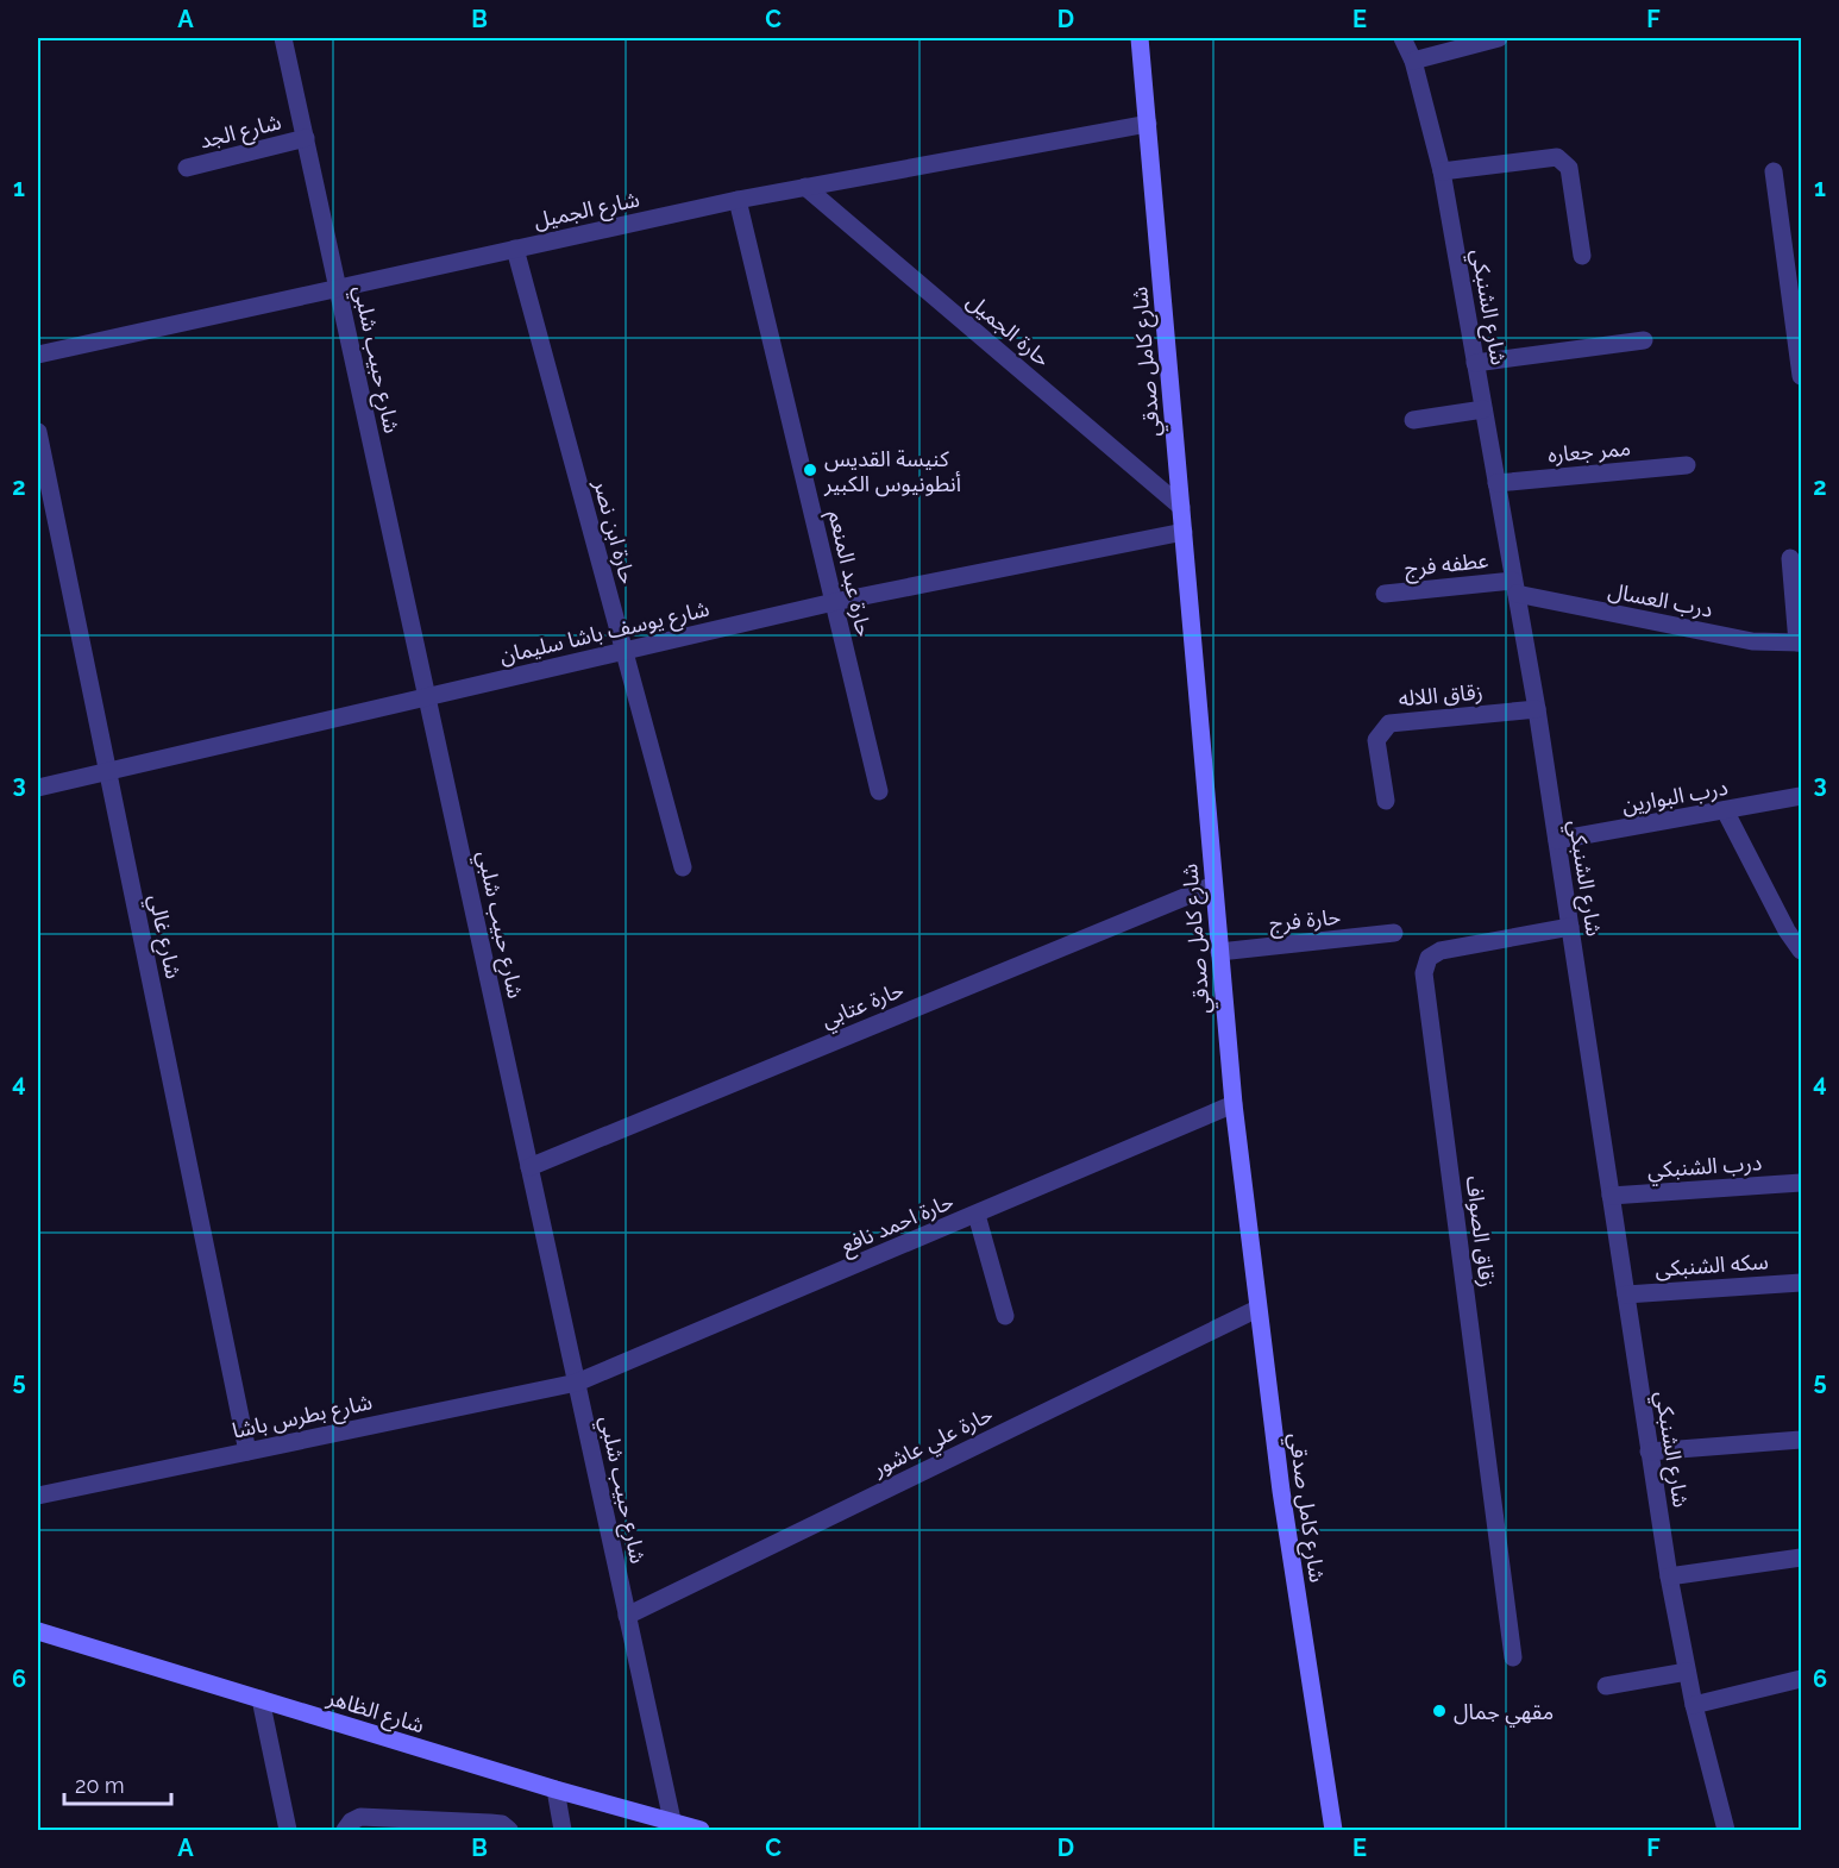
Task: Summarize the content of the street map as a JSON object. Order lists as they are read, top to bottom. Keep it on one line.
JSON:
{"streets":{"main road":["شارع كامل صدقي","شارع الظاهر"],"street":["شارع الجد","شارع الجميل","شارع الشنبكي","حارة الجميل","شارع حبيب شلبي","ممر جعاره","حارة ابن نصر","عطفه فرج","حارة عبد المنعم","درب العسال","شارع يوسف باشا سليمان","زقاق اللاله","درب البوارين","حارة فرج","شارع غالي","حارة عتابي","درب الشنبكي","حارة احمد نافع","زقاق الصواف","سكه الشنبكى","شارع بطرس باشا","حارة علي عاشور"]},"crossings":[["شارع الجد","شارع حبيب شلبي"],["شارع الجميل","حارة الجميل"],["شارع الجميل","شارع حبيب شلبي"],["شارع الجميل","شارع كامل صدقي"],["شارع الجميل","حارة ابن نصر"],["شارع الجميل","حارة عبد المنعم"],["شارع الشنبكي","ممر جعاره"],["شارع الشنبكي","عطفه فرج"],["شارع الشنبكي","درب العسال"],["شارع الشنبكي","زقاق اللاله"],["شارع الشنبكي","درب البوارين"],["شارع الشنبكي","درب الشنبكي"],["شارع الشنبكي","زقاق الصواف"],["شارع الشنبكي","سكه الشنبكى"],["حارة الجميل","شارع كامل صدقي"],["شارع حبيب شلبي","شارع يوسف باشا سليمان"],["شارع حبيب شلبي","حارة عتابي"],["شارع حبيب شلبي","حارة احمد نافع"],["شارع حبيب شلبي","شارع بطرس باشا"],["شارع حبيب شلبي","حارة علي عاشور"],["شارع حبيب شلبي","شارع الظاهر"],["شارع كامل صدقي","شارع يوسف باشا سليمان"],["شارع كامل صدقي","حارة فرج"],["شارع كامل صدقي","حارة عتابي"],["شارع كامل صدقي","حارة احمد نافع"],["شارع كامل صدقي","حارة علي عاشور"],["حارة ابن نصر","شارع يوسف باشا سليمان"],["عطفه فرج","درب العسال"],["حارة عبد المنعم","شارع يوسف باشا سليمان"],["شارع يوسف باشا سليمان","شارع غالي"],["شارع غالي","شارع بطرس باشا"],["حارة احمد نافع","شارع بطرس باشا"]],"places":["كنيسة القديس أنطونيوس الكبير","مقهي جمال"],"scale_bar":"20 m","grid":{"columns":["A","B","C","D","E","F"],"rows":["1","2","3","4","5","6"]}}
